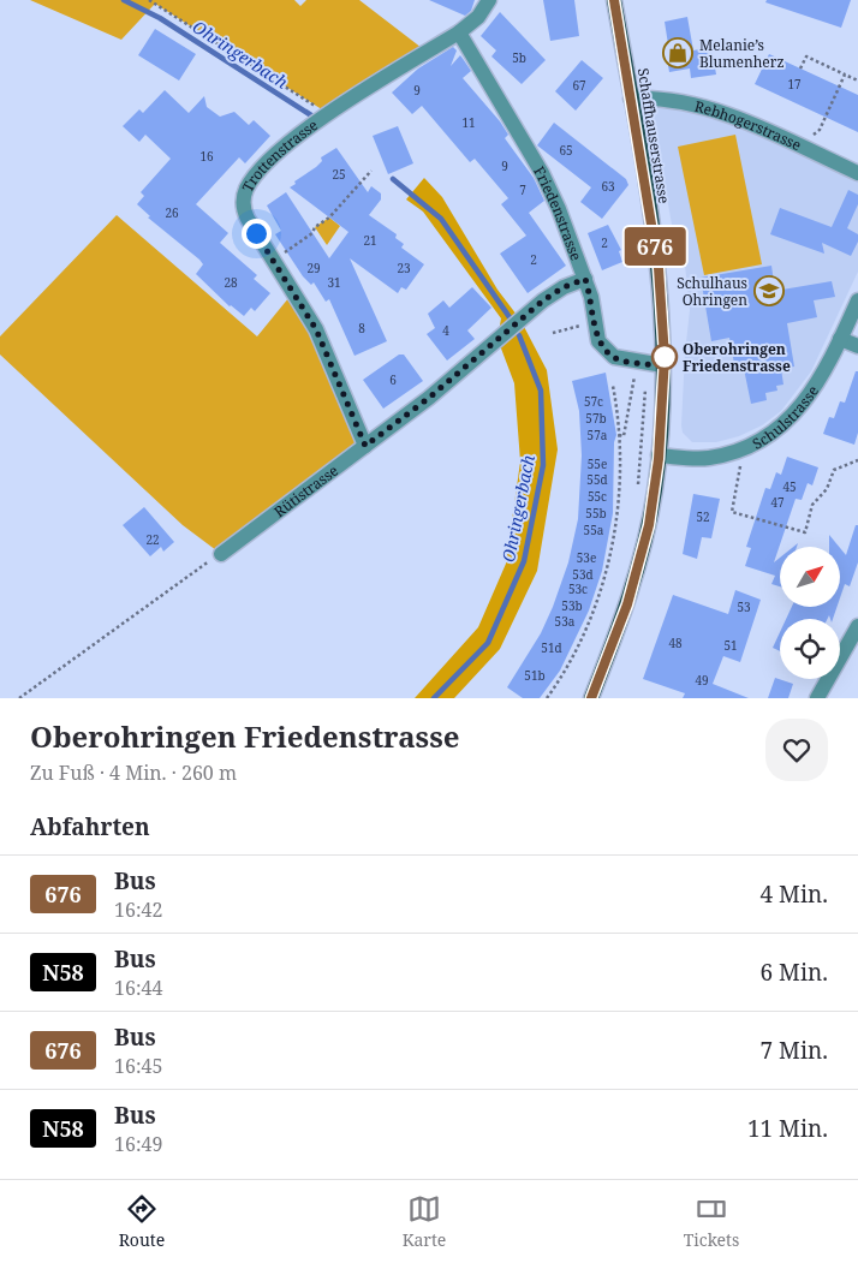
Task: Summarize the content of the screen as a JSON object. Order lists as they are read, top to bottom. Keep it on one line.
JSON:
{"streets":{"main road":["Schaffhauserstrasse"],"street":["Rebhogerstrasse","Trottenstrasse","Friedenstrasse","Schulstrasse","Rütistrasse"]},"crossings":[["Rebhogerstrasse","Schaffhauserstrasse"],["Schaffhauserstrasse","Friedenstrasse"],["Schaffhauserstrasse","Schulstrasse"],["Trottenstrasse","Friedenstrasse"],["Trottenstrasse","Rütistrasse"],["Friedenstrasse","Rütistrasse"]],"water":["Ohringerbach"],"places":{"shop":["Melanie’s Blumenherz"],"school or university":["Schulhaus Ohringen"],"other":["Oberohringen Friedenstrasse"]},"lines":["bus line 676"],"house_numbers":["5b","17","67","9","11","65","16","9","25","63","7","26","21","2","2","29","23","28","31","8","4","6","57c","57b","57a","55e","55d","45","55c","47","55b","52","55a","22","53e","53d","53c","53b","53","53a","48","51","51d","51b","49"],"north":"top right","page":{"on_map":"676","heading":[["Oberohringen Friedenstrasse","Zu Fuß · 4 Min. · 260 m"],"Abfahrten"],"list":[{"mark":"676","name":"Bus","note":"16:42","value":"4 Min."},{"mark":"N58","name":"Bus","note":"16:44","value":"6 Min."},{"mark":"676","name":"Bus","note":"16:45","value":"7 Min."},{"mark":"N58","name":"Bus","note":"16:49","value":"11 Min."}],"tabs":["Route","Karte","Tickets"]}}
